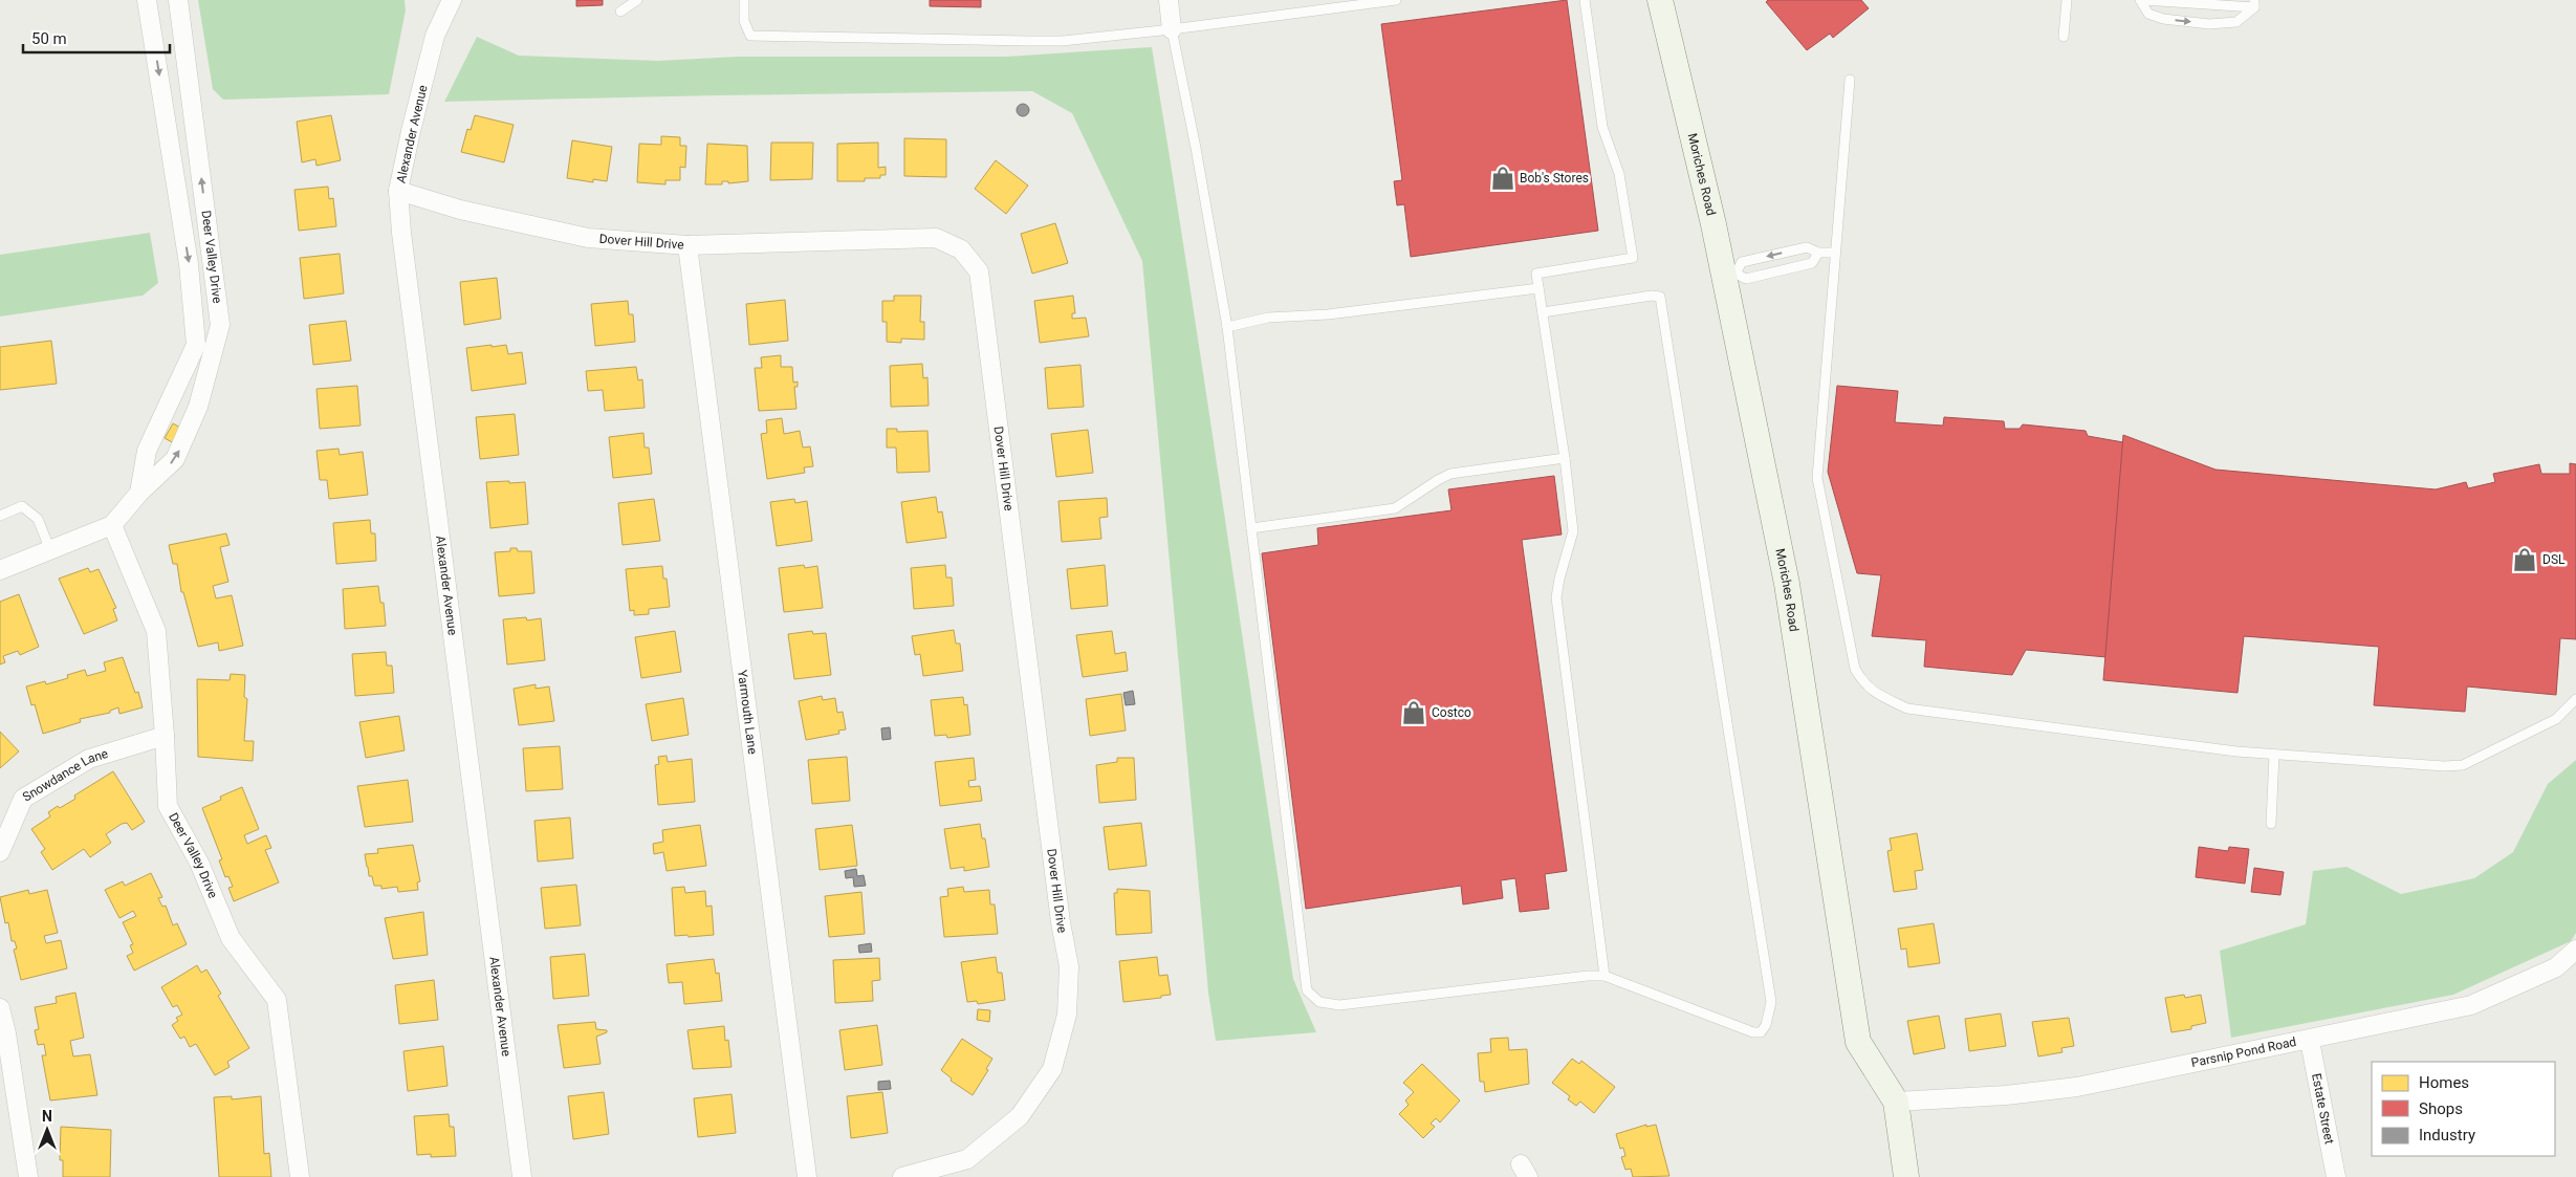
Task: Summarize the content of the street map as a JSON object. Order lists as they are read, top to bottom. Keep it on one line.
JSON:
{"streets":{"street":["Alexander Avenue","Moriches Road","Dover Hill Drive","Deer Valley Drive","Yarmouth Lane","Snowdance Lane","Parsnip Pond Road","Estate Street"]},"crossings":[["Alexander Avenue","Dover Hill Drive"],["Moriches Road","Parsnip Pond Road"],["Dover Hill Drive","Yarmouth Lane"],["Deer Valley Drive","Snowdance Lane"],["Parsnip Pond Road","Estate Street"]],"places":{"shop":["Bob's Stores","DSL","Costco"]},"legend":["Homes","Shops","Industry"],"scale_bar":"50 m","north":"top"}
